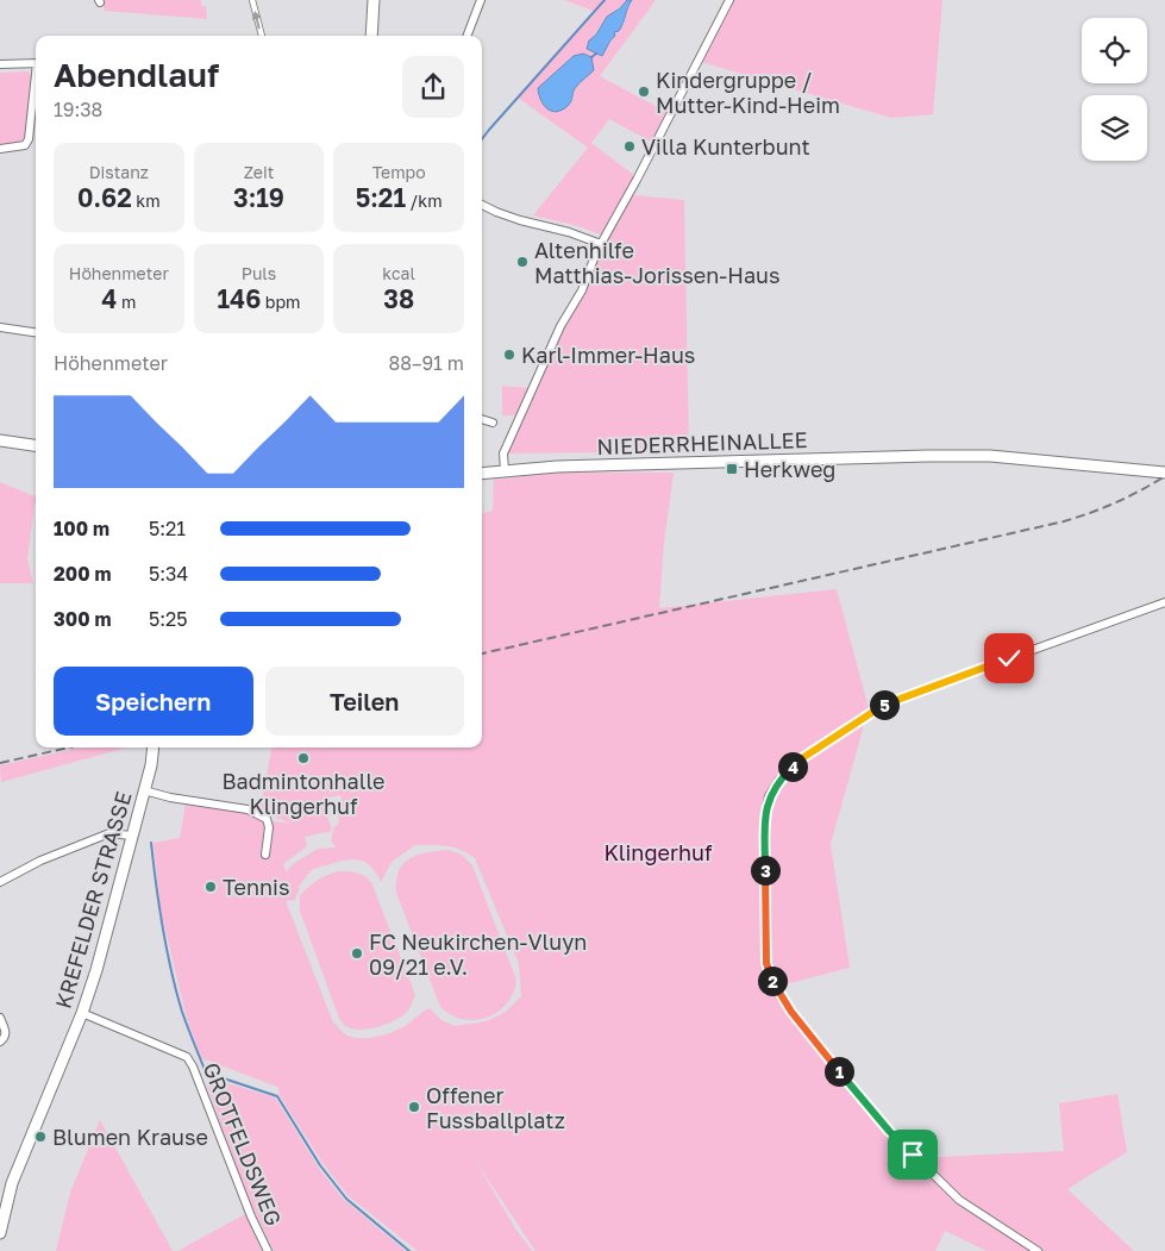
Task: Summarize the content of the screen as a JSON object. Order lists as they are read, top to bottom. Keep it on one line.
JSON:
{"streets":{"main road":["NIEDERRHEINALLEE","KREFELDER STRASSE"],"street":["GROTFELDSWEG"]},"crossings":[["KREFELDER STRASSE","GROTFELDSWEG"]],"parks":["Klingerhuf"],"places":{"other":["Kindergruppe / Mutter-Kind-Heim","Villa Kunterbunt","Altenhilfe Matthias-Jorissen-Haus","Karl-Immer-Haus","Badmintonhalle Klingerhuf","Tennis","FC Neukirchen-Vluyn 09/21 e.V.","Offener Fussballplatz","Blumen Krause"],"transit":["Herkweg"]},"page":{"heading":["Abendlauf","19:38"],"stats":[["Distanz","0.62 km"],["Zeit","3:19"],["Tempo","5:21 /km"],["Höhenmeter","4 m"],["Puls","146 bpm"],["kcal","38"]],"chart":["Höhenmeter","88–91 m"],"list":[{"name":"100 m","note":"5:21"},{"name":"200 m","note":"5:34"},{"name":"300 m","note":"5:25"}],"buttons":["Speichern","Teilen"],"pins":["5","4","3","2","1"]}}
